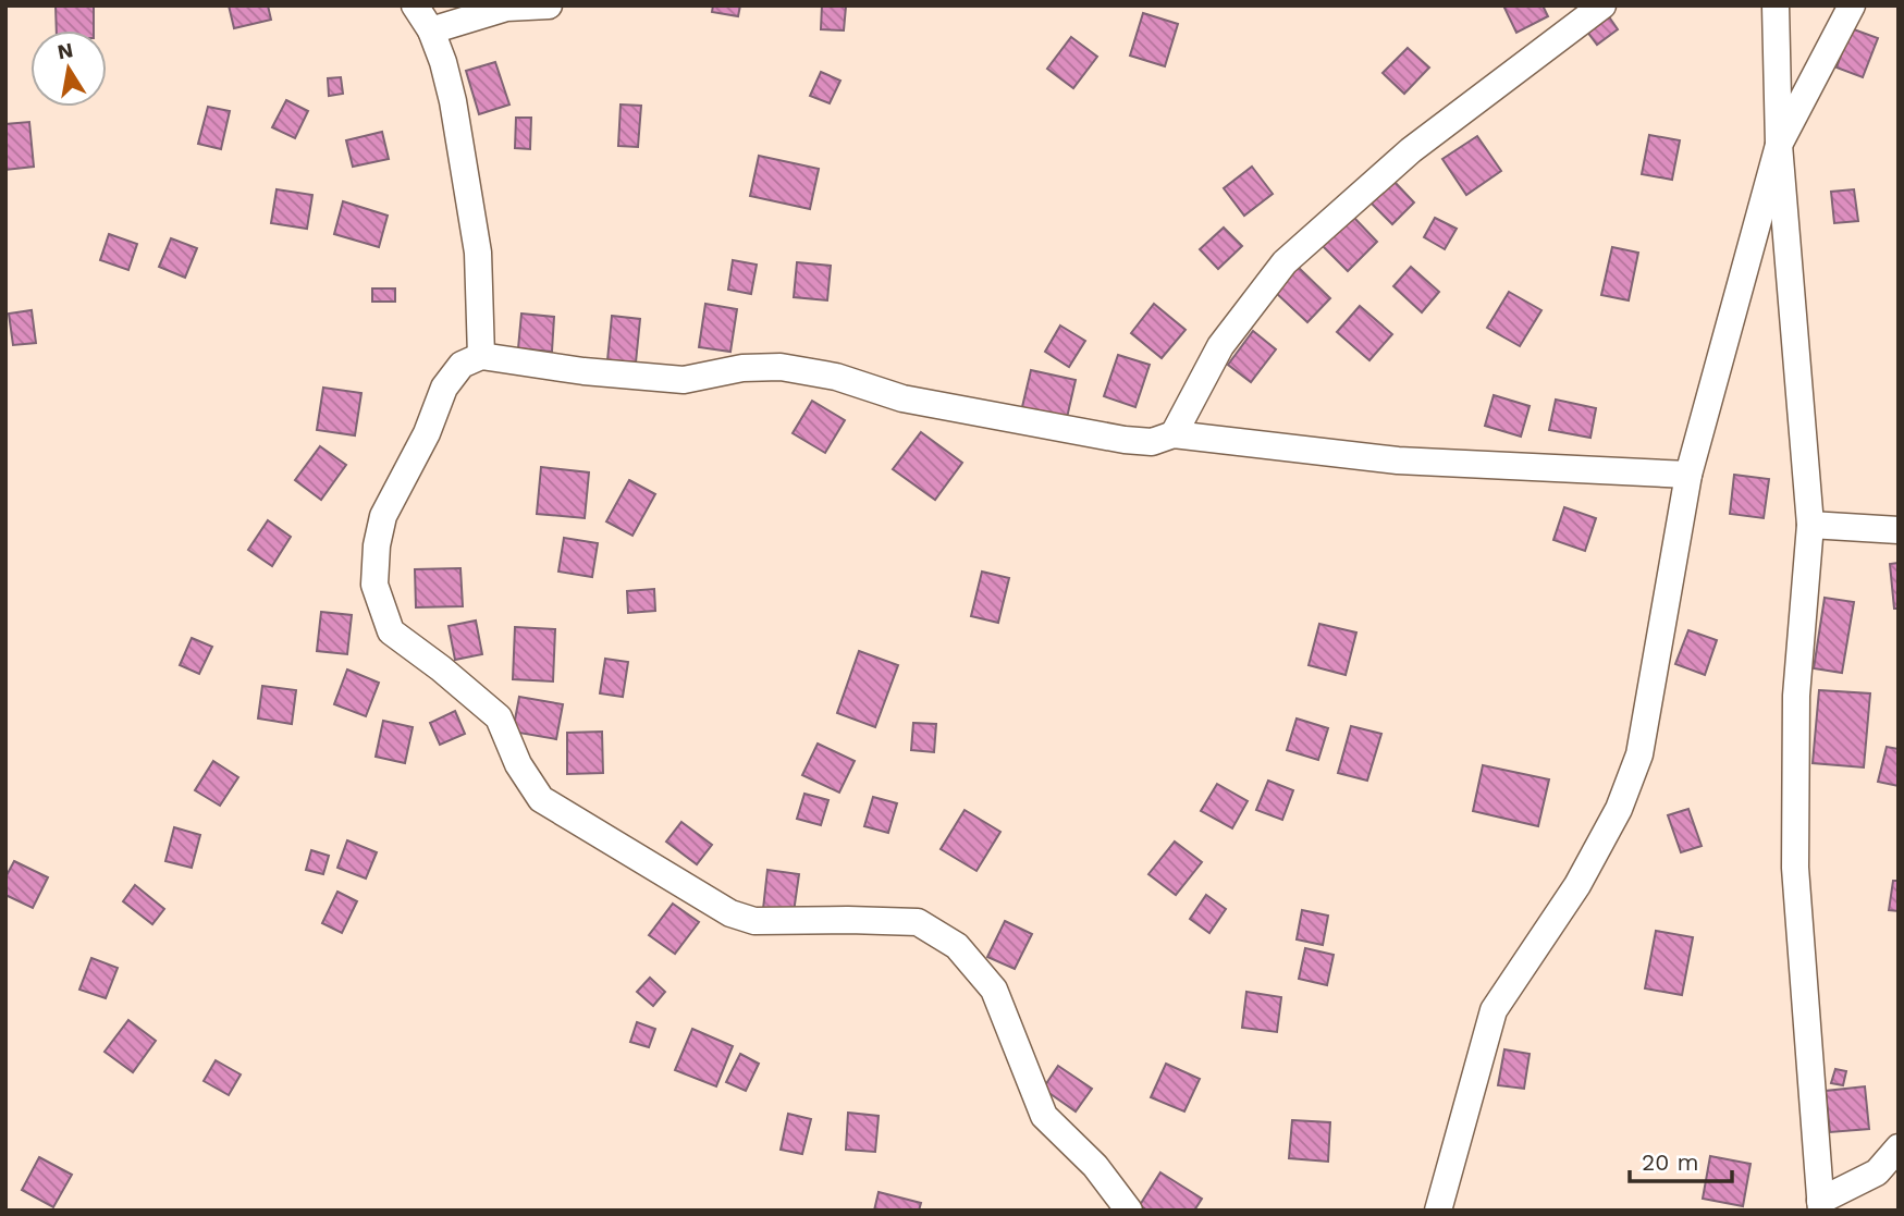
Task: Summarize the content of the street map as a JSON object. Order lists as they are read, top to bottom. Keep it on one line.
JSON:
{"scale_bar":"20 m","north":"top"}
